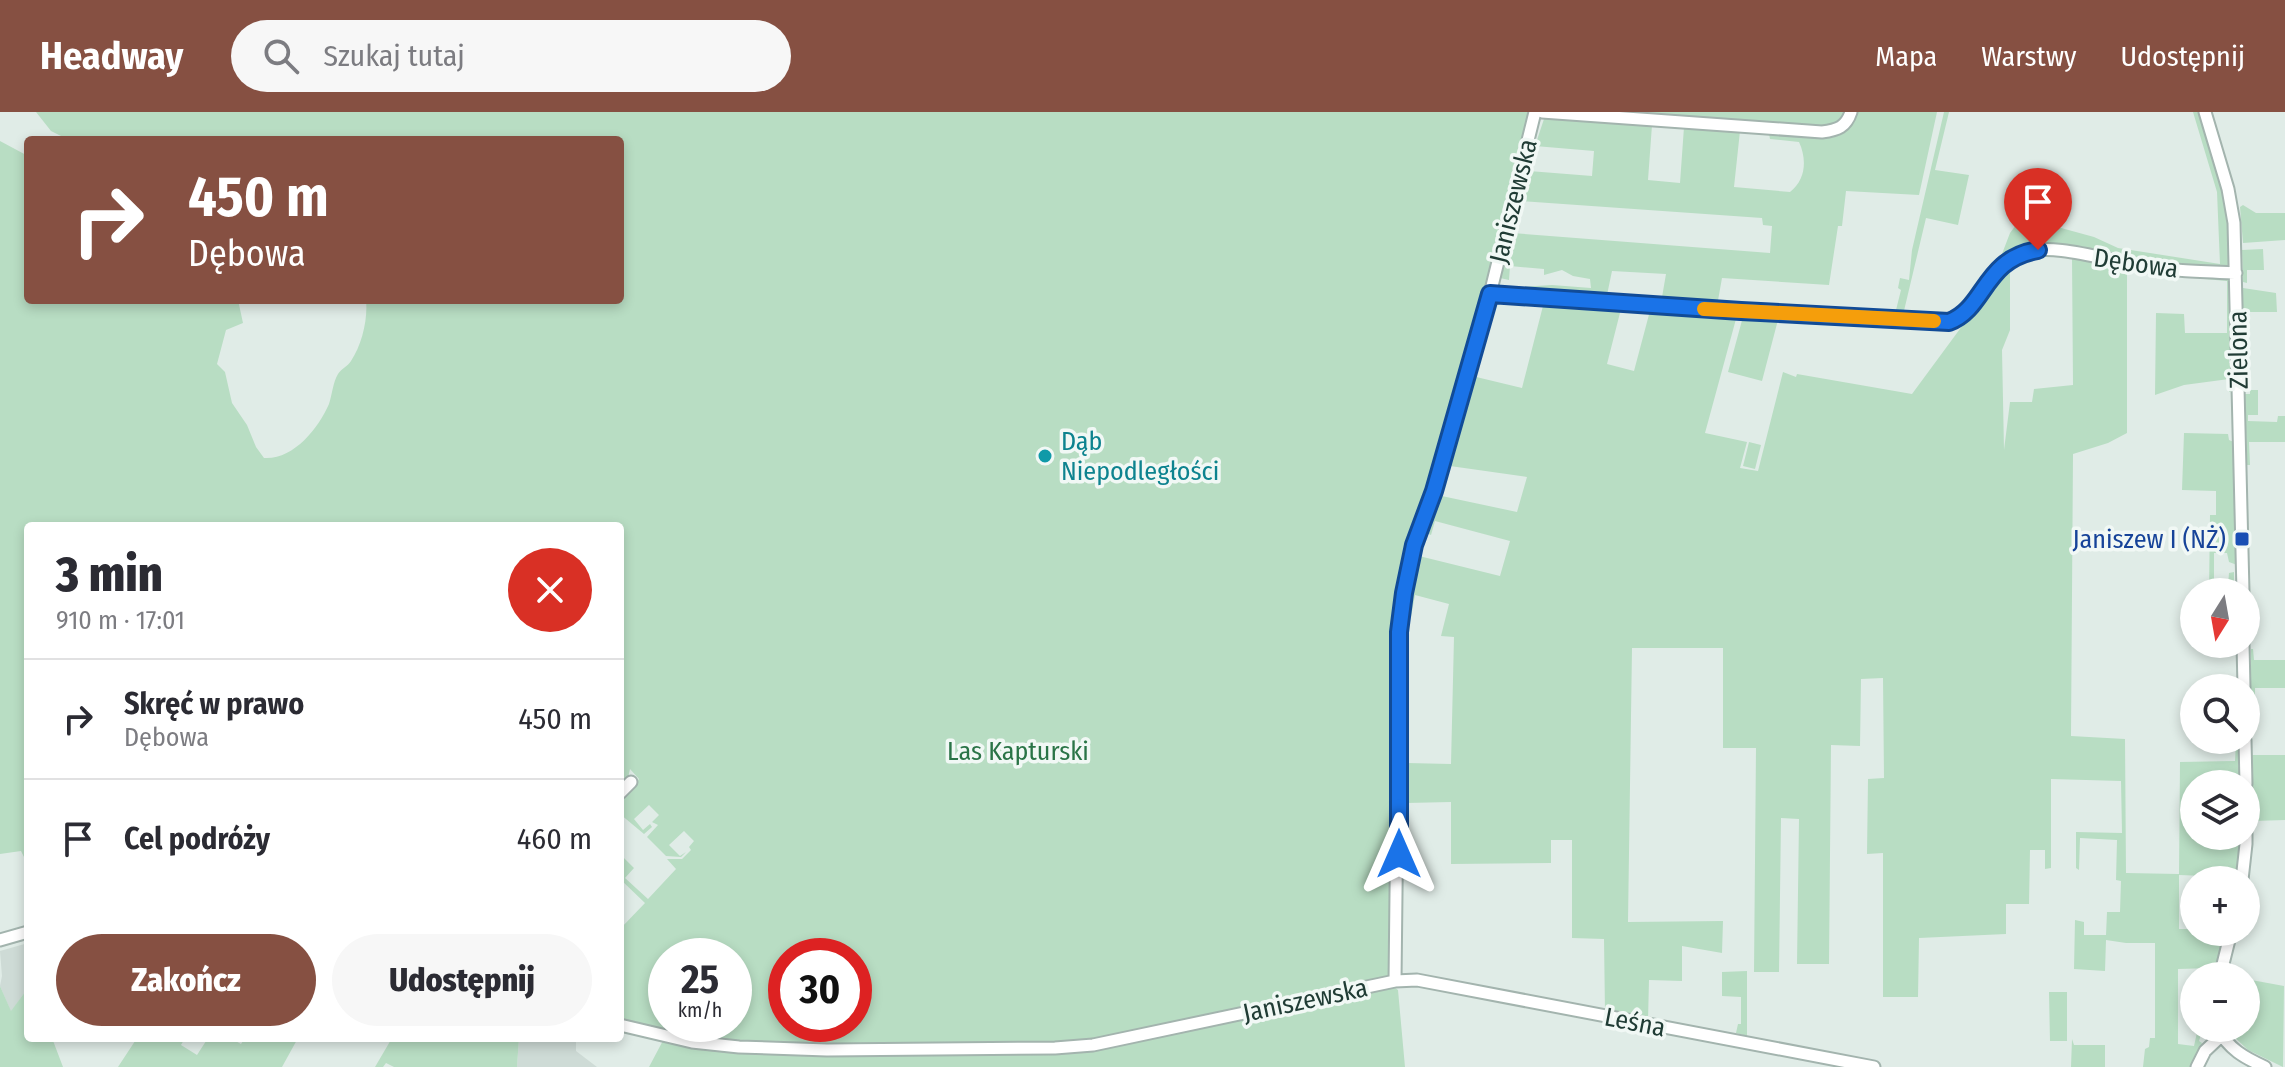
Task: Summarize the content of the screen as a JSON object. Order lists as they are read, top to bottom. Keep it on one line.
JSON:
{"streets":{"street":["Janiszewska","Dębowa","Zielona","Leśna"]},"crossings":[["Janiszewska","Dębowa"],["Janiszewska","Leśna"],["Dębowa","Zielona"]],"parks":["Las Kapturski"],"places":{"other":["Dąb Niepodległości"],"transit":["Janiszew I (NŻ)"]},"north":"bottom","page":{"header":"Headway","search":"Szukaj tutaj","nav":["Mapa","Warstwy","Udostępnij"],"turn":["450 m","Dębowa"],"heading":["3 min","910 m · 17:01"],"map_buttons":["+","−"],"list":[{"name":"Skręć w prawo","note":"Dębowa","value":"450 m"},{"name":"Cel podróży","value":"460 m"}],"buttons":["Zakończ","Udostępnij"],"speed":"25 km/h","limit":"30"}}
